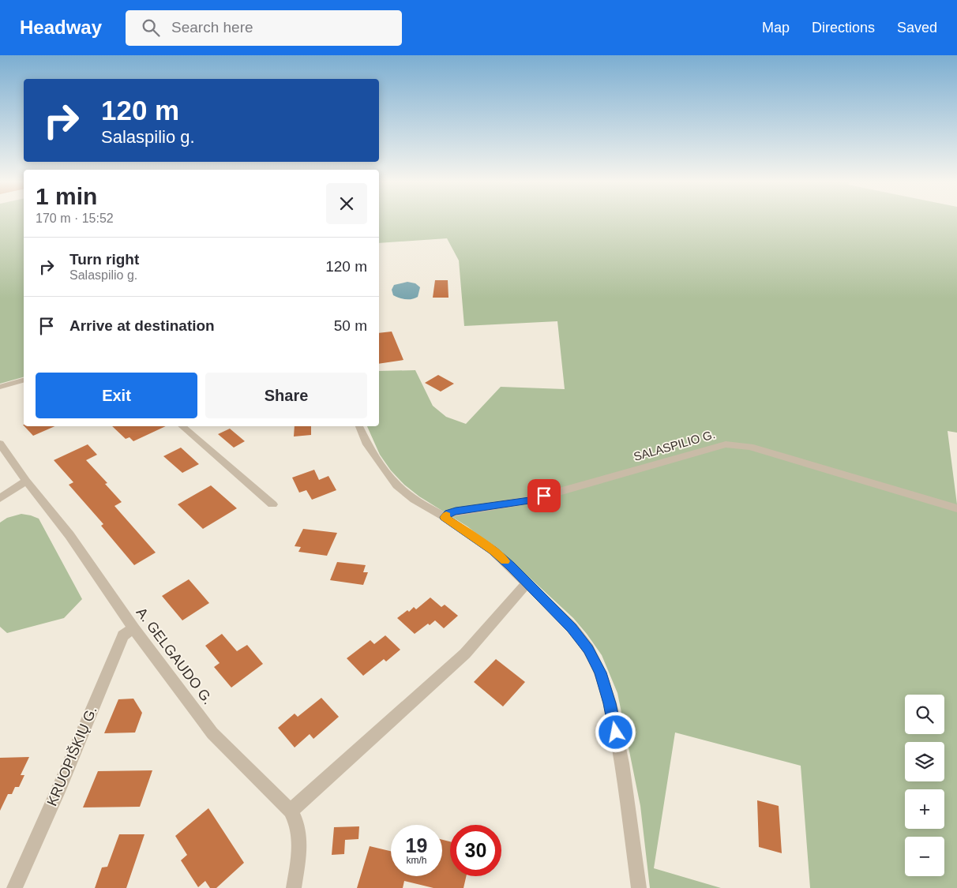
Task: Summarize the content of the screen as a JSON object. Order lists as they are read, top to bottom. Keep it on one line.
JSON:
{"streets":{"street":["SALASPILIO G.","A. GELGAUDO G.","KRUOPIŠKIŲ G."]},"crossings":[["A. GELGAUDO G.","KRUOPIŠKIŲ G."]],"page":{"header":"Headway","search":"Search here","nav":["Map","Directions","Saved"],"turn":["120 m","Salaspilio g."],"heading":["1 min","170 m · 15:52"],"list":[{"name":"Turn right","note":"Salaspilio g.","value":"120 m"},{"name":"Arrive at destination","value":"50 m"}],"buttons":["Exit","Share"],"map_buttons":["+","−"],"speed":"19 km/h","limit":"30"}}
